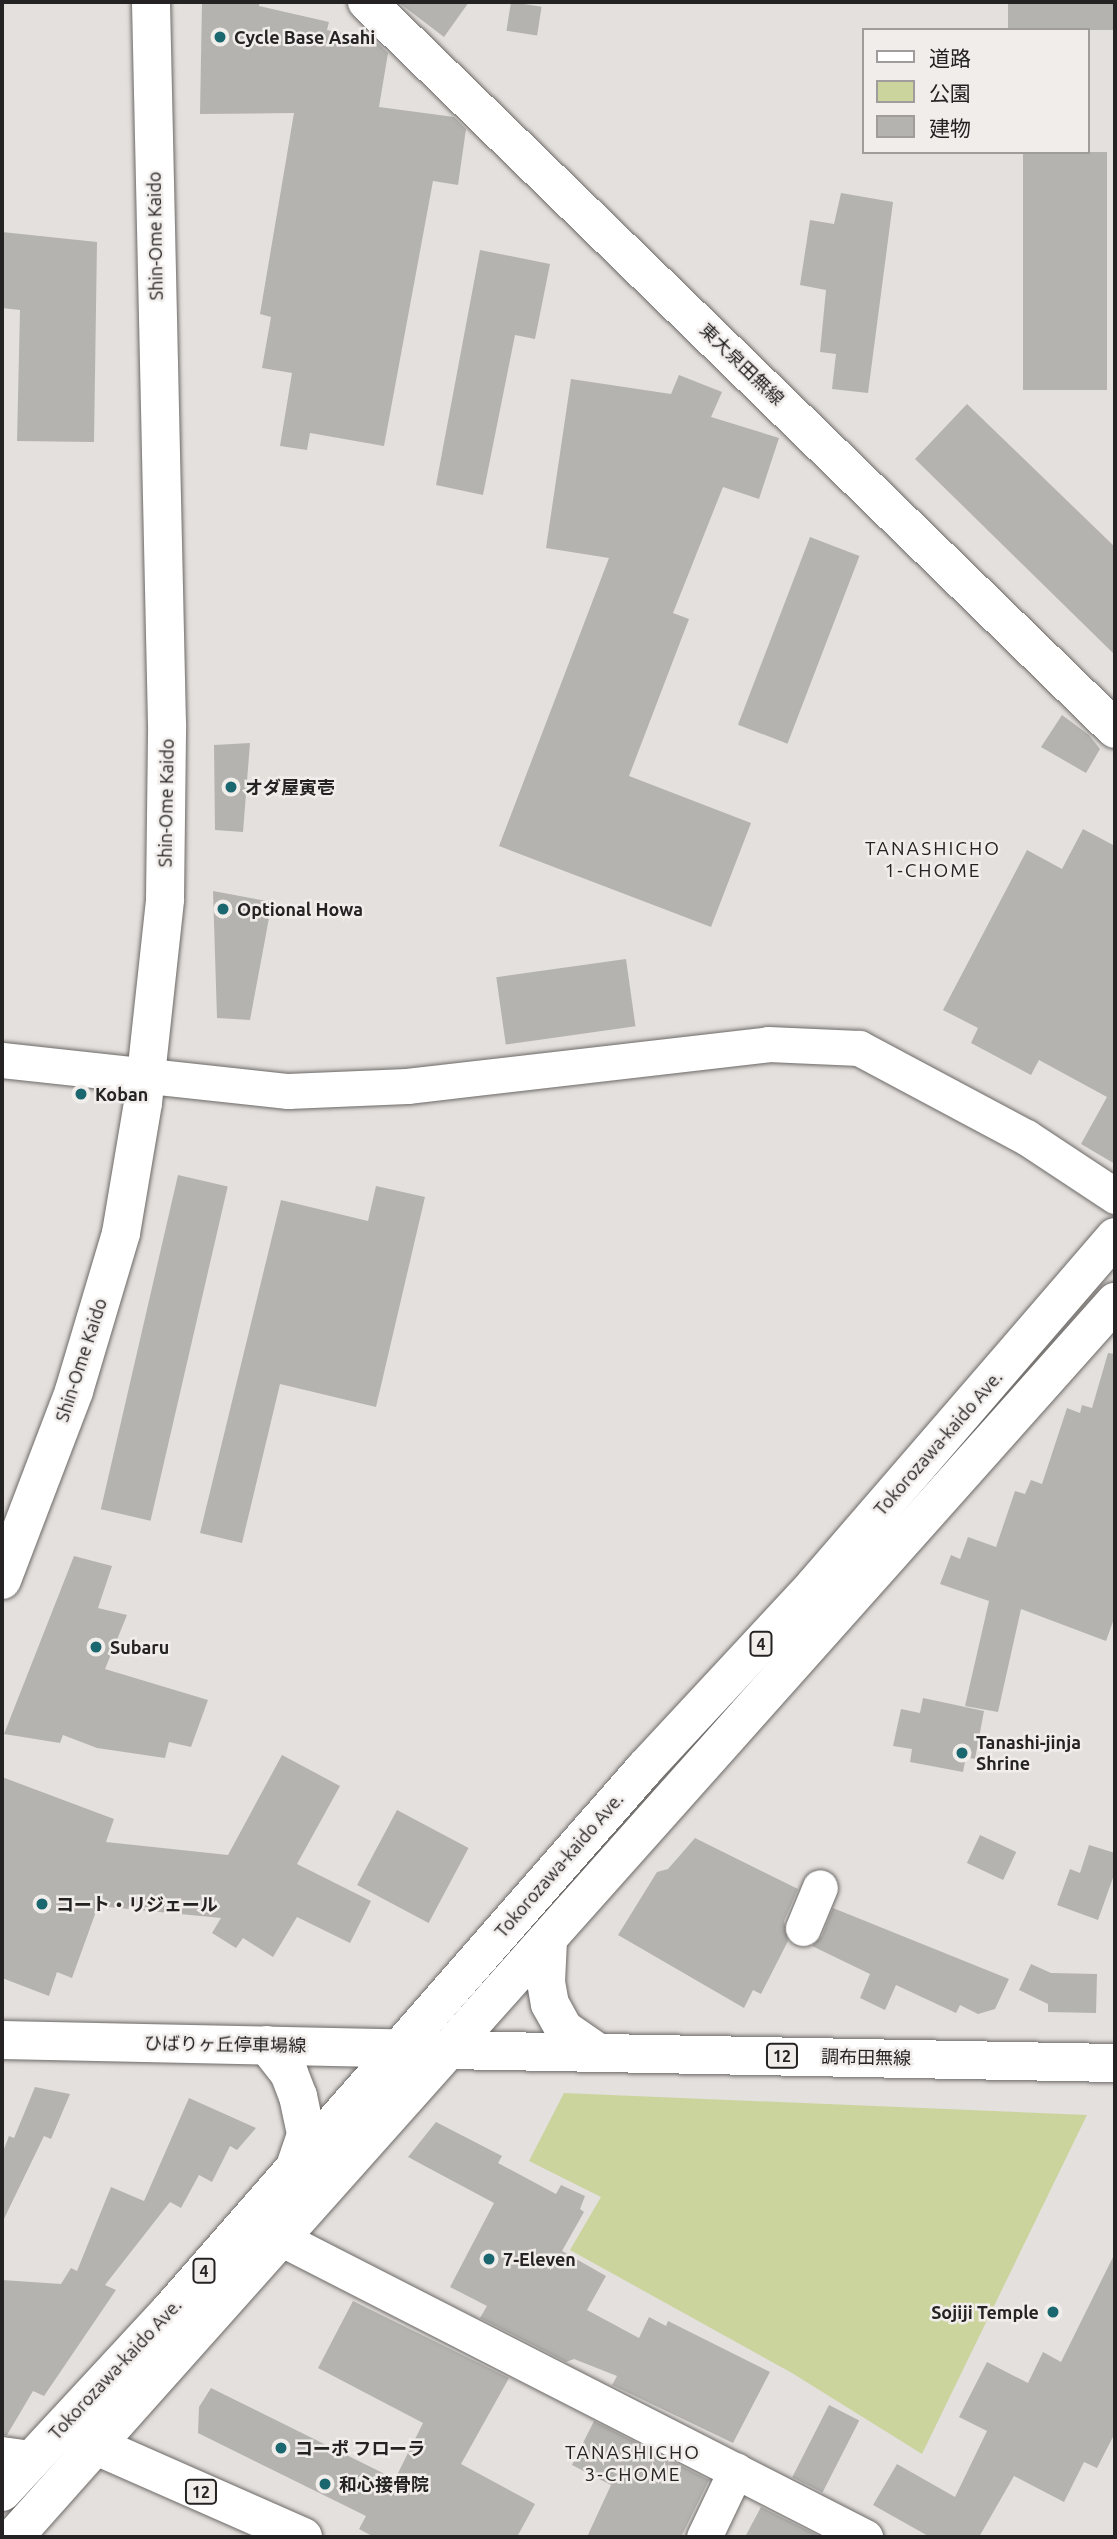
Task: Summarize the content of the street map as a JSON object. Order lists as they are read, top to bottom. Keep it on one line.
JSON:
{"streets":{"main road":["Shin-Ome Kaido","東大泉田無線","Tokorozawa-kaido Ave.","4","ひばりヶ丘停車場線","12","調布田無線"]},"crossings":[["Tokorozawa-kaido Ave.","ひばりヶ丘停車場線"],["Tokorozawa-kaido Ave.","12"],["Tokorozawa-kaido Ave.","調布田無線"],["ひばりヶ丘停車場線","調布田無線"]],"districts":["TANASHICHO 1-CHOME","TANASHICHO 3-CHOME"],"places":["Cycle Base Asahi","オダ屋寅壱","Optional Howa","Koban","Subaru","Tanashi-jinja Shrine","コート・リジェール","7-Eleven","Sojiji Temple","コーポ フローラ","和心接骨院"],"legend":["道路","公園","建物"]}
